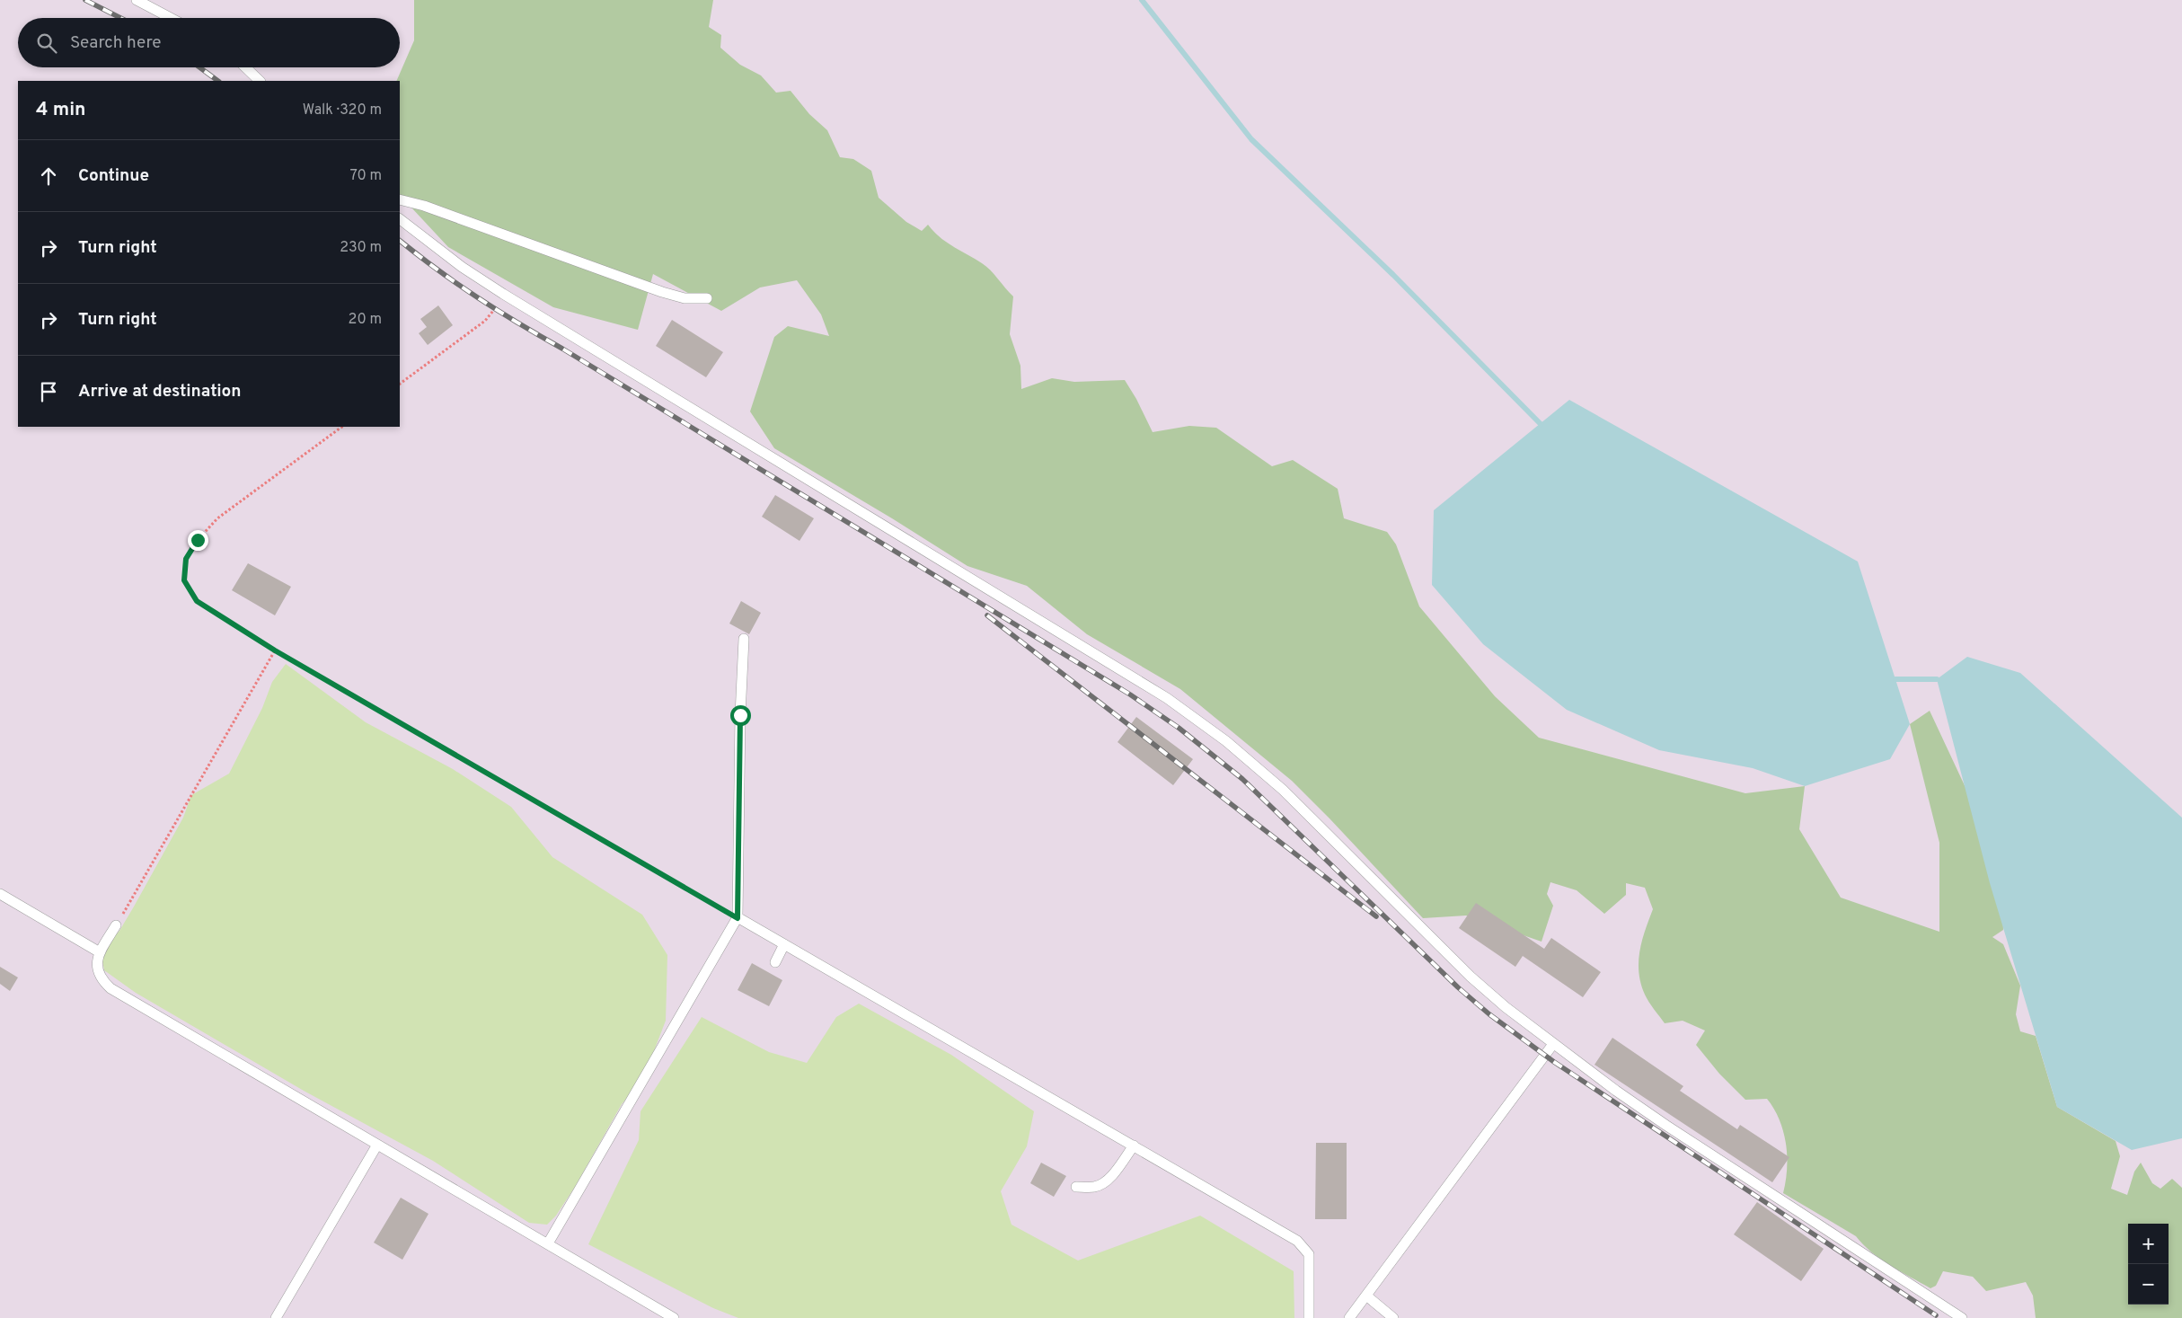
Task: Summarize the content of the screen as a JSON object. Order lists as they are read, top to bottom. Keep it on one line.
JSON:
{"page":{"search":"Search here","heading":["4 min","Walk · 320 m"],"list":[["Continue","70 m"],["Turn right","230 m"],["Turn right","20 m"],"Arrive at destination"],"map_buttons":["+","−"]}}
